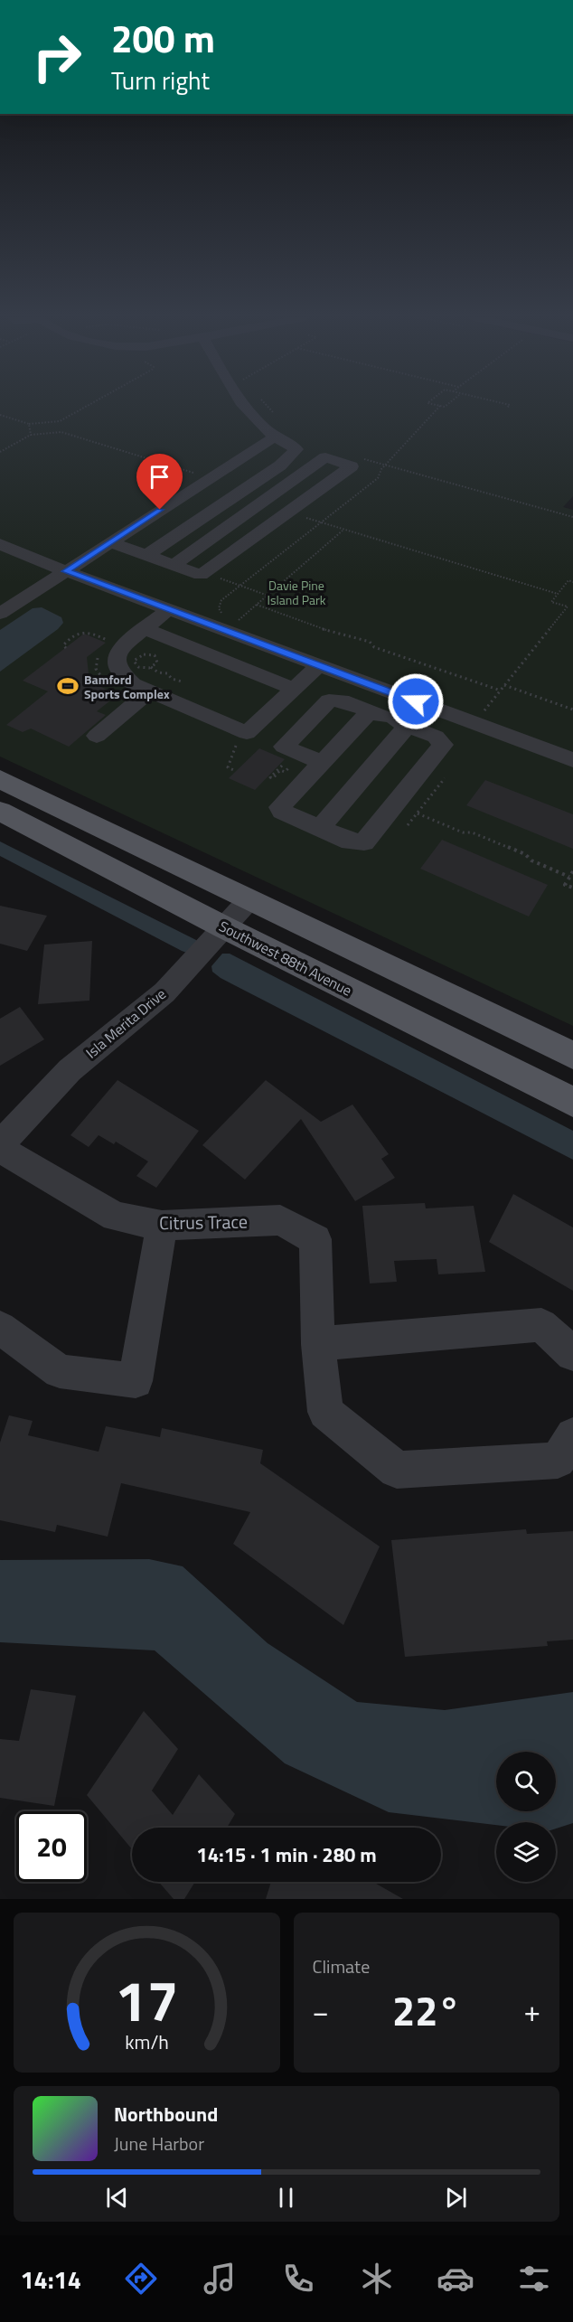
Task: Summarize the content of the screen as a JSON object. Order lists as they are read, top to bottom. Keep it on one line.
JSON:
{"streets":{"main road":["Southwest 88th Avenue"],"street":["Isla Merita Drive","Citrus Trace"]},"crossings":[["Southwest 88th Avenue","Isla Merita Drive"],["Isla Merita Drive","Citrus Trace"]],"parks":["Davie Pine Island Park"],"places":{"sports":["Bamford Sports Complex"]},"page":{"turn":["200 m","Turn right"],"limit":"20","trip":"14:15 · 1 min · 280 m","tile":"Climate","heat":["−","22°","+"],"song":["Northbound","June Harbor"],"tabs":"14:14","gauge":["17","km/h"]}}
